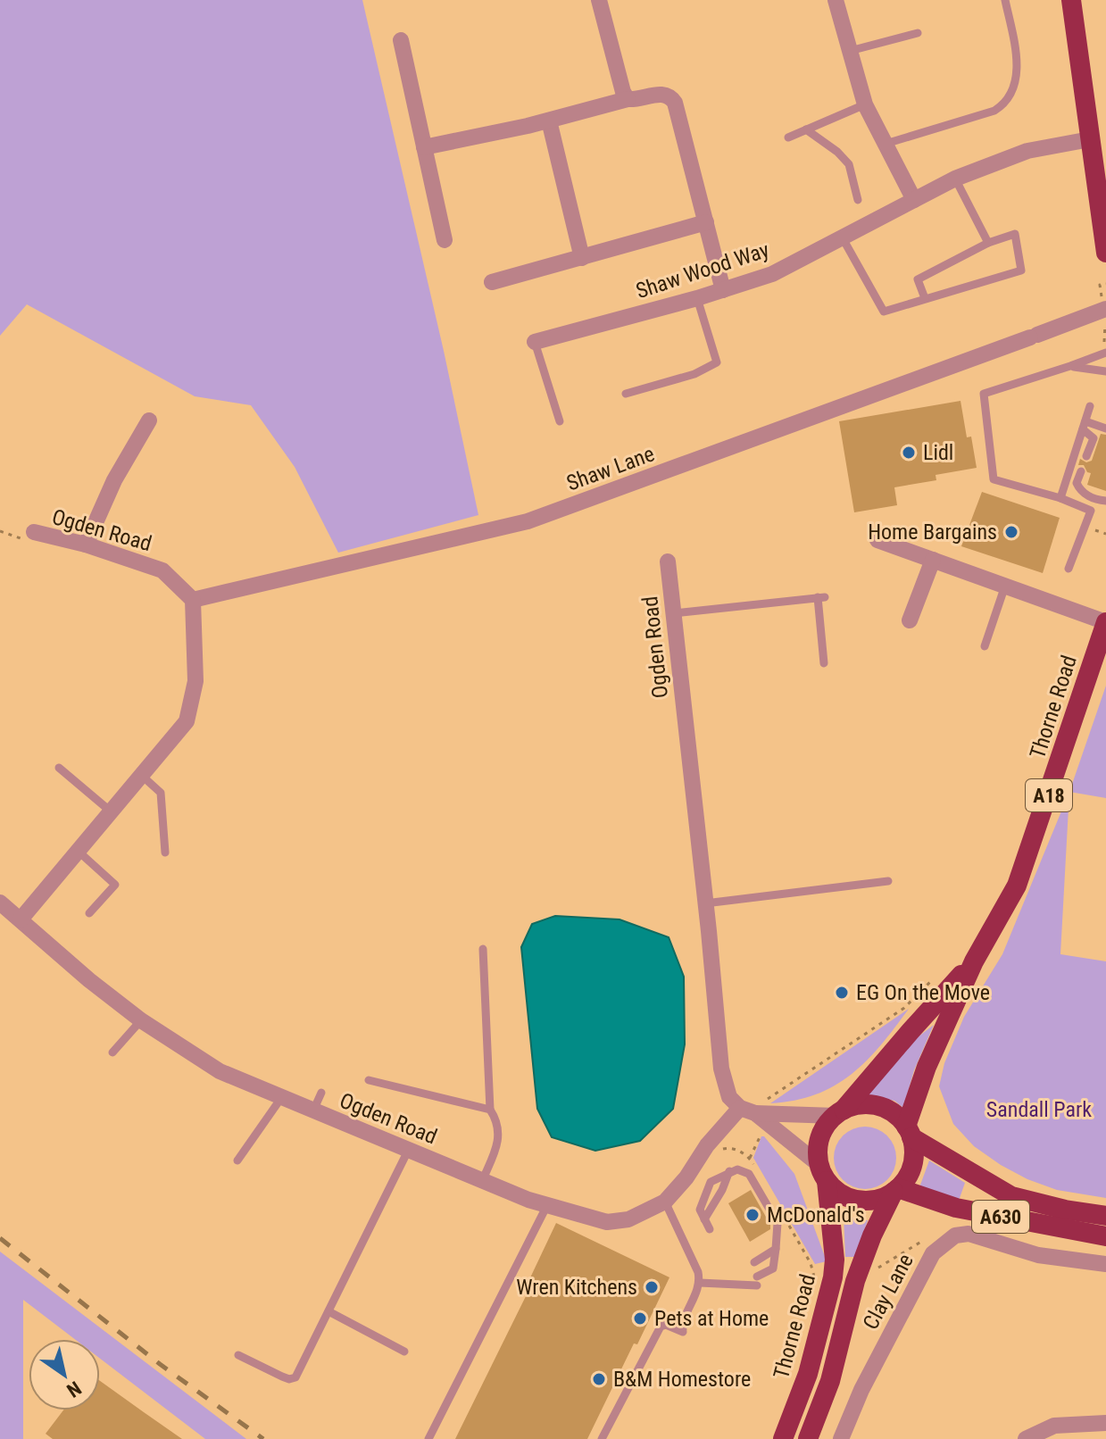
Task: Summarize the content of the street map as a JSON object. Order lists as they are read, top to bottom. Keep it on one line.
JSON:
{"streets":{"highway":["Thorne Road","A18","A630"],"street":["Shaw Wood Way","Shaw Lane","Ogden Road","Clay Lane"]},"crossings":[["Shaw Lane","Ogden Road"],["Ogden Road","Thorne Road"],["Ogden Road","A630"],["Thorne Road","A630"]],"parks":["Sandall Park"],"places":["Lidl","Home Bargains","EG On the Move","McDonald's","Wren Kitchens","Pets at Home","B&M Homestore"],"north":"bottom right"}
